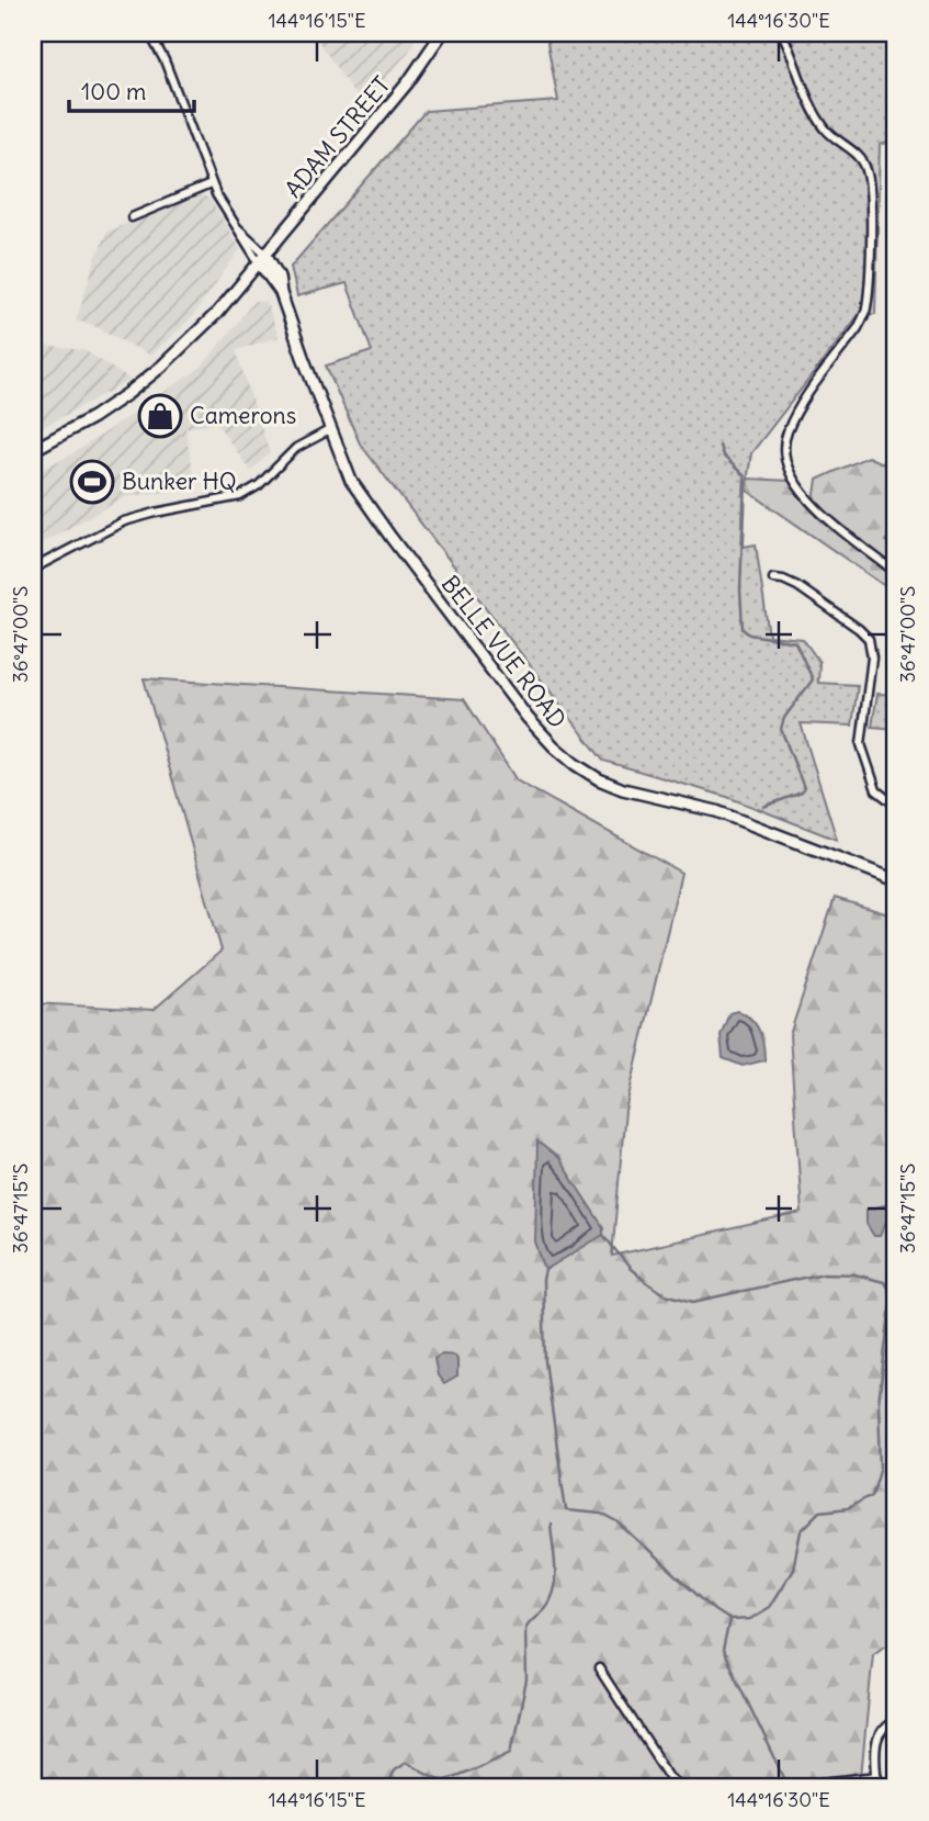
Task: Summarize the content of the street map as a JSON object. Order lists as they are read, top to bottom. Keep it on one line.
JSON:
{"streets":{"street":["ADAM STREET","BELLE VUE ROAD"]},"crossings":[["ADAM STREET","BELLE VUE ROAD"]],"places":{"shop":["Camerons"],"sports":["Bunker HQ"]},"scale_bar":"100 m","coordinates":["144°16'15\"E","144°16'30\"E","36°47'00\"S","36°47'15\"S"]}
